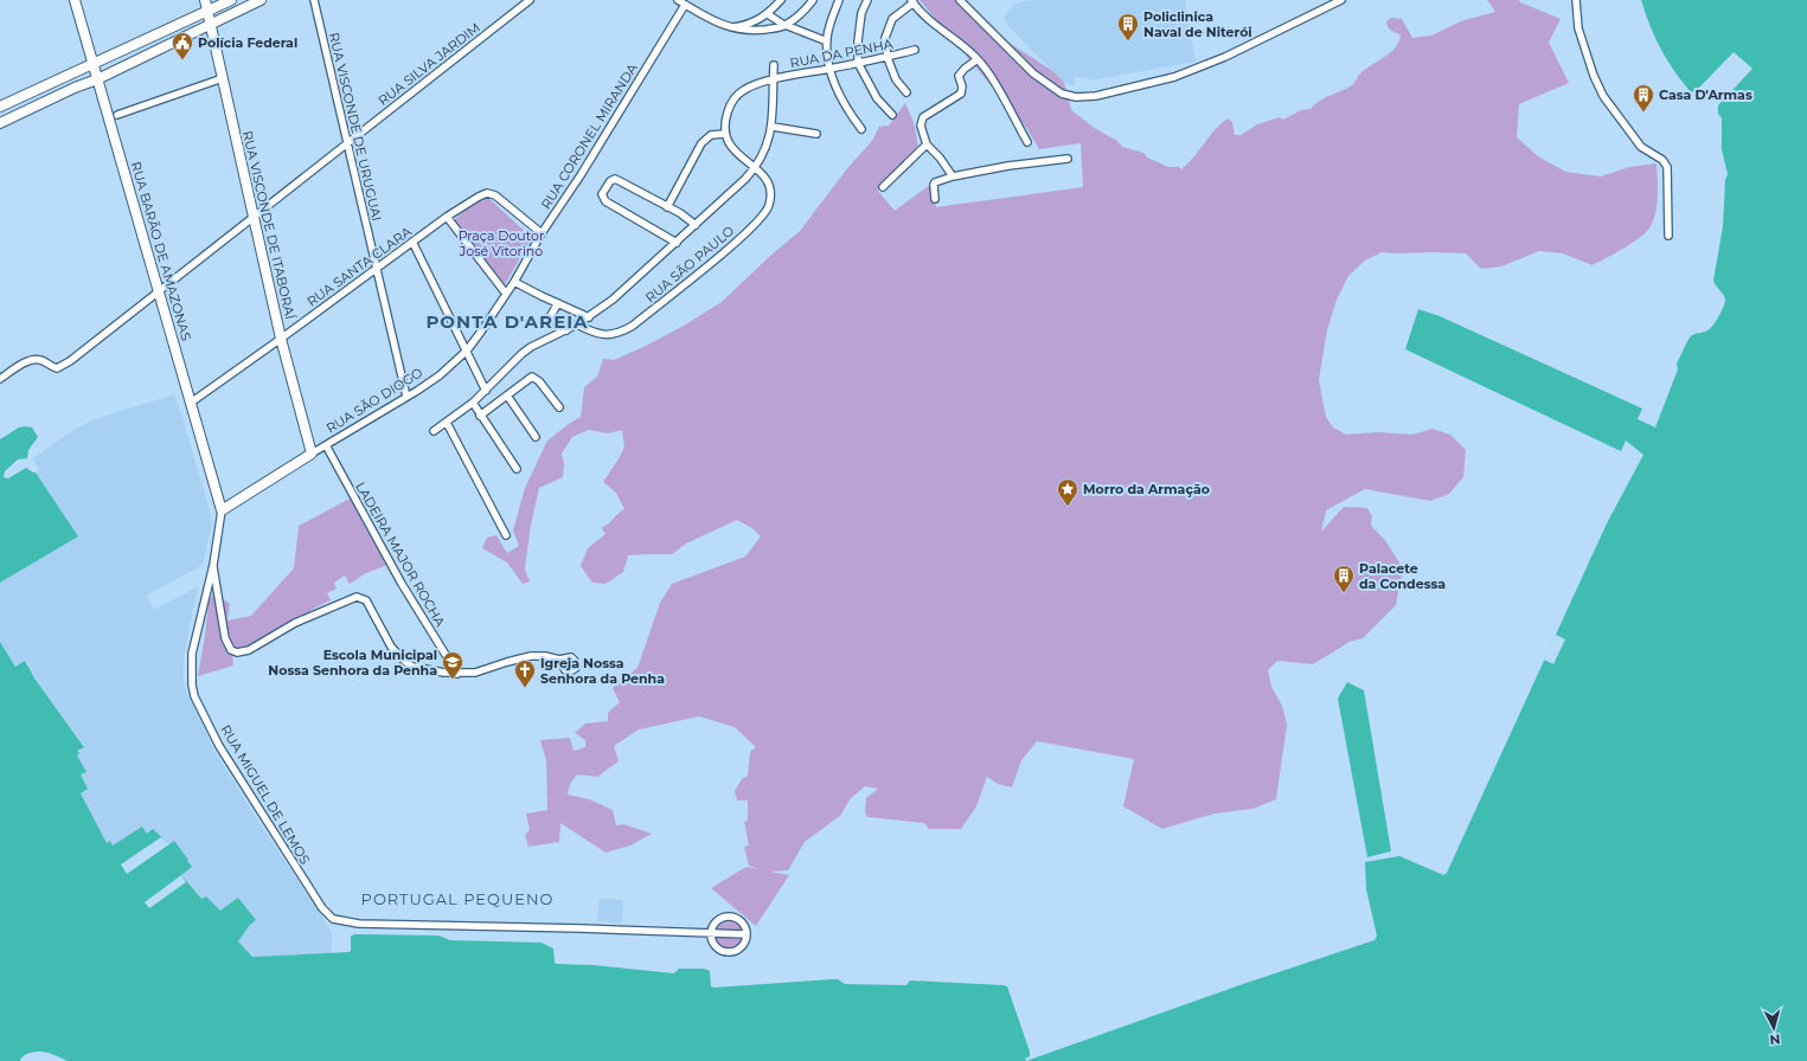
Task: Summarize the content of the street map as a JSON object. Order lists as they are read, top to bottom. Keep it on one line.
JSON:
{"streets":{"street":["RUA DA PENHA","RUA SILVA JARDIM","RUA VISCONDE DE URUGUAI","RUA CORONEL MIRANDA","RUA VISCONDE DE ITABORAÍ","RUA BARÃO DE AMAZONAS","RUA SÃO PAULO","RUA SANTA CLARA","RUA SÃO DIOGO","LADEIRA MAJOR ROCHA","RUA MIGUEL DE LEMOS"]},"crossings":[["RUA SILVA JARDIM","RUA VISCONDE DE URUGUAI"],["RUA SILVA JARDIM","RUA VISCONDE DE ITABORAÍ"],["RUA SILVA JARDIM","RUA BARÃO DE AMAZONAS"],["RUA VISCONDE DE URUGUAI","RUA SANTA CLARA"],["RUA VISCONDE DE URUGUAI","RUA SÃO DIOGO"],["RUA CORONEL MIRANDA","RUA SANTA CLARA"],["RUA CORONEL MIRANDA","RUA SÃO DIOGO"],["RUA VISCONDE DE ITABORAÍ","RUA SANTA CLARA"],["RUA VISCONDE DE ITABORAÍ","RUA SÃO DIOGO"],["RUA BARÃO DE AMAZONAS","RUA SANTA CLARA"],["RUA BARÃO DE AMAZONAS","RUA SÃO DIOGO"],["RUA BARÃO DE AMAZONAS","RUA MIGUEL DE LEMOS"],["RUA SÃO DIOGO","LADEIRA MAJOR ROCHA"],["RUA SÃO DIOGO","RUA MIGUEL DE LEMOS"]],"districts":["PONTA D'AREIA","PORTUGAL PEQUENO"],"parks":["Praça Doutor José Vitorino"],"places":{"building":["Policlinica Naval de Niterói","Casa D'Armas","Palacete da Condessa"],"public building":["Polícia Federal"],"place":["Morro da Armação"],"school or university":["Escola Municipal Nossa Senhora da Penha"],"church":["Igreja Nossa Senhora da Penha"]},"north":"bottom"}
